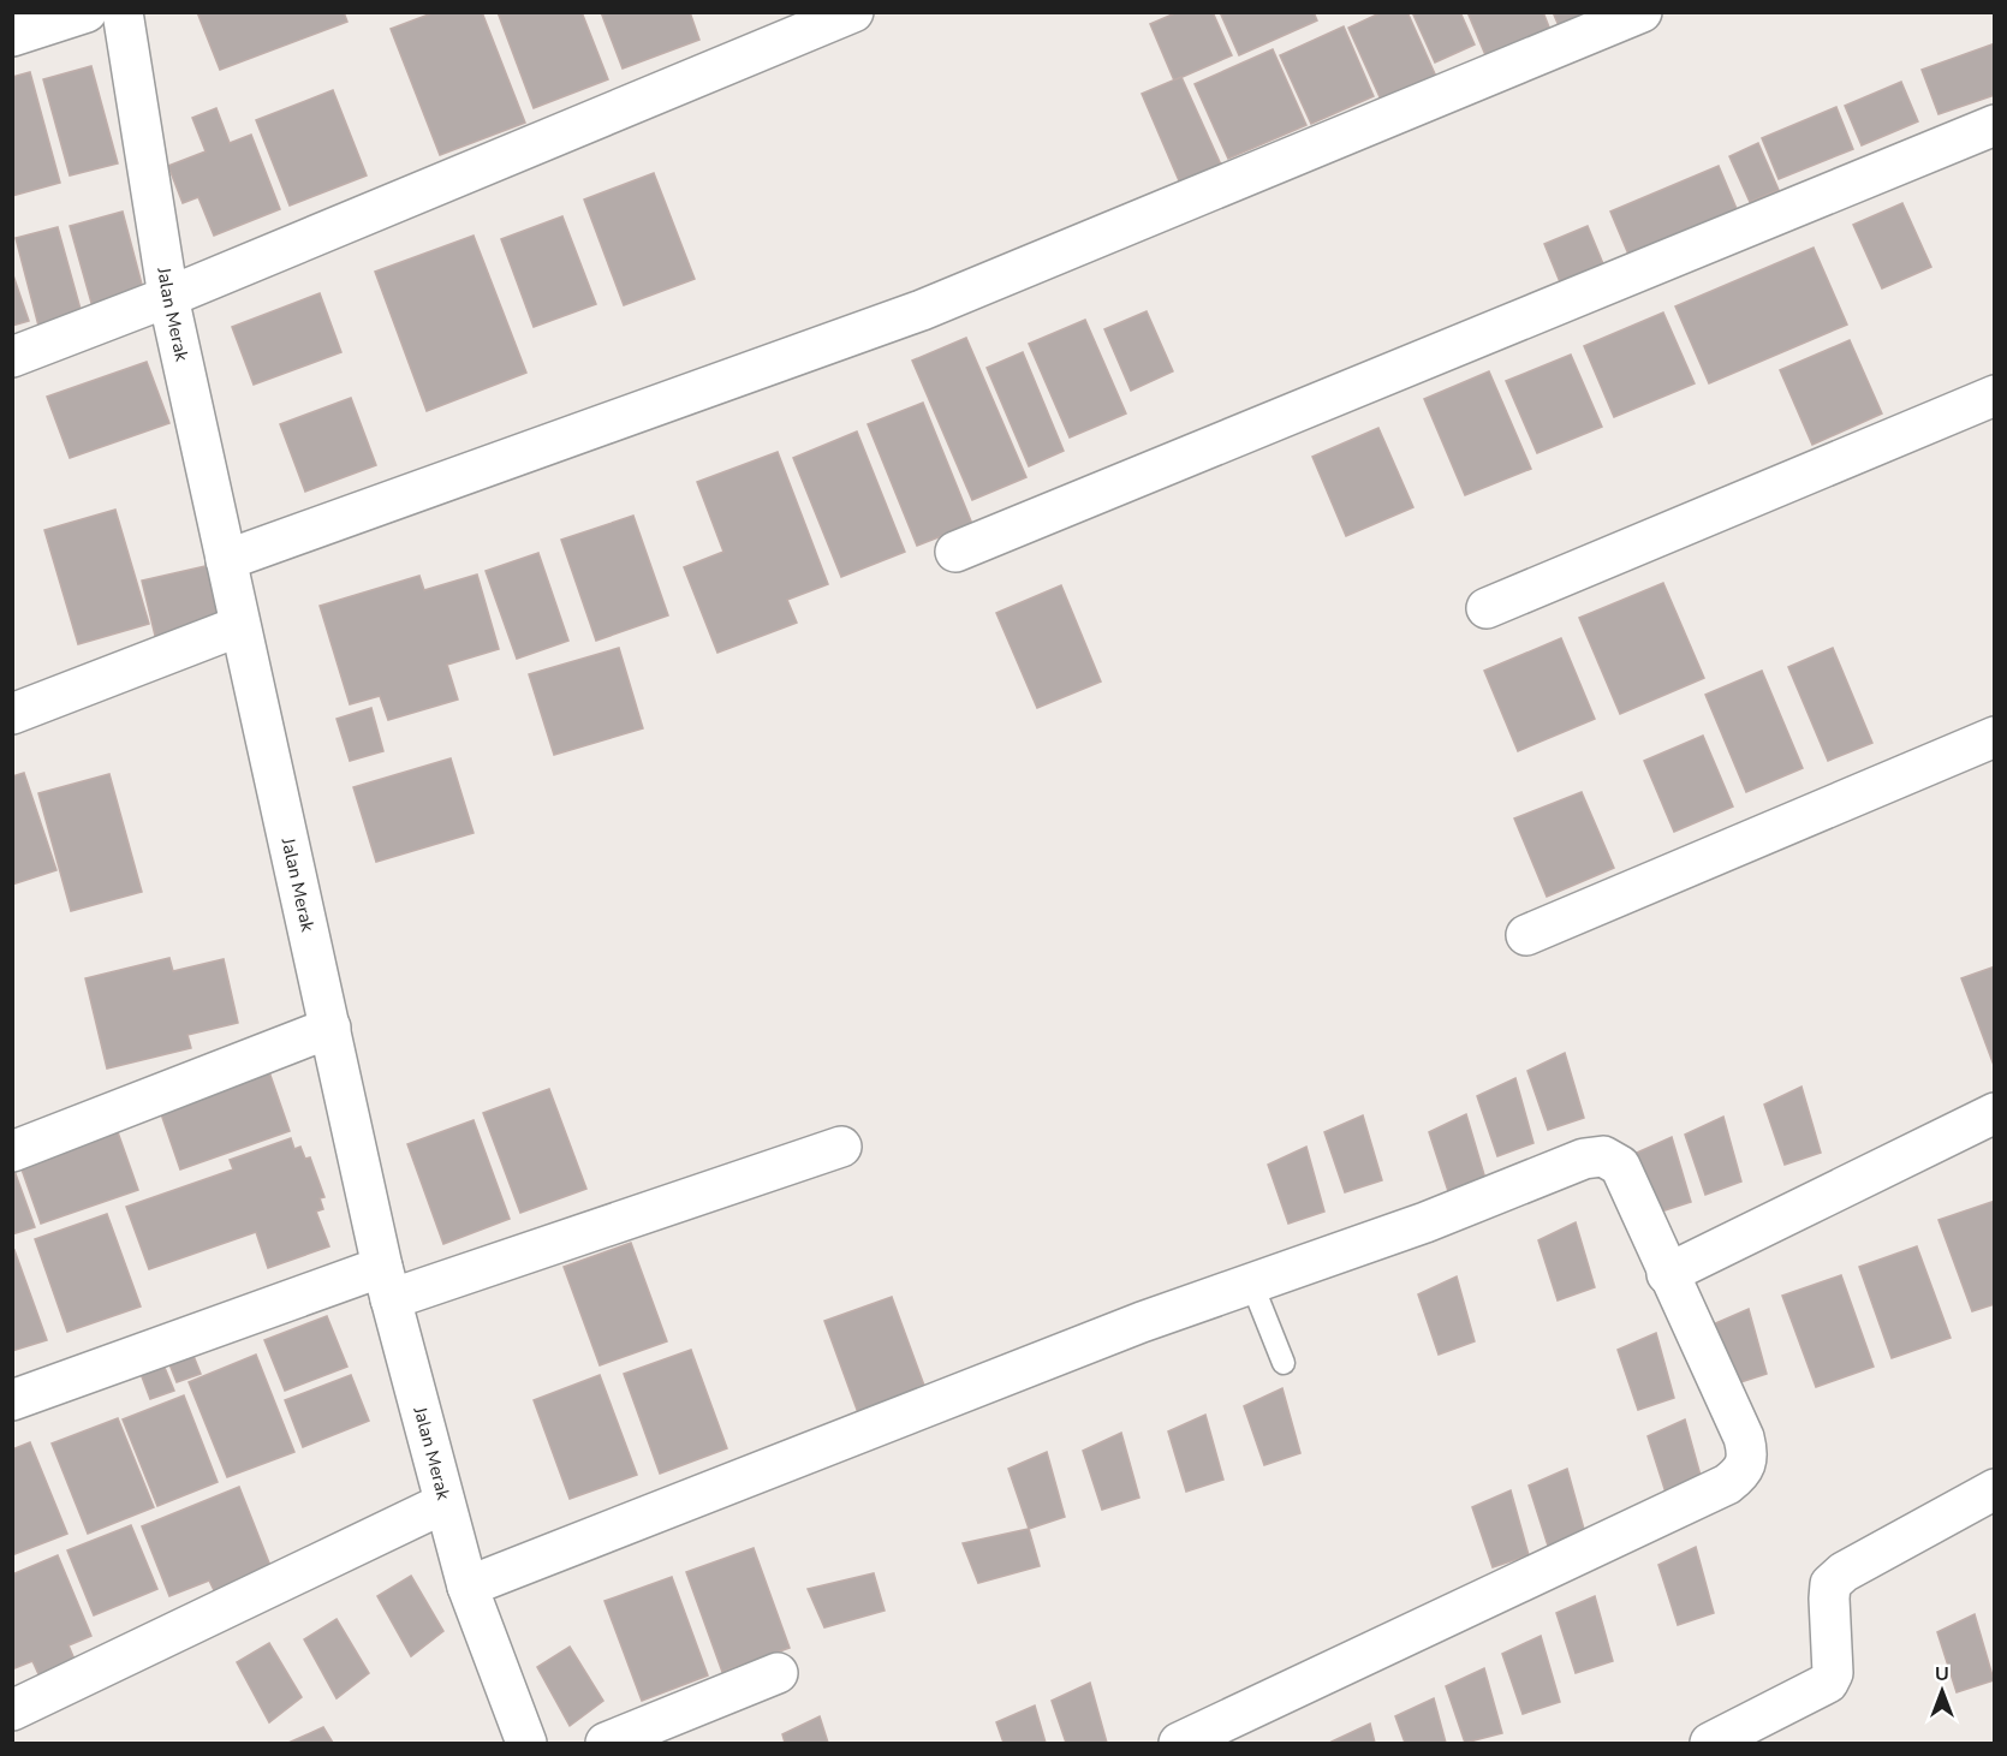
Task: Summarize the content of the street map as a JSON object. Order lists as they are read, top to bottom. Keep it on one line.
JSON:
{"streets":{"street":["Jalan Merak"]},"north":"top"}
